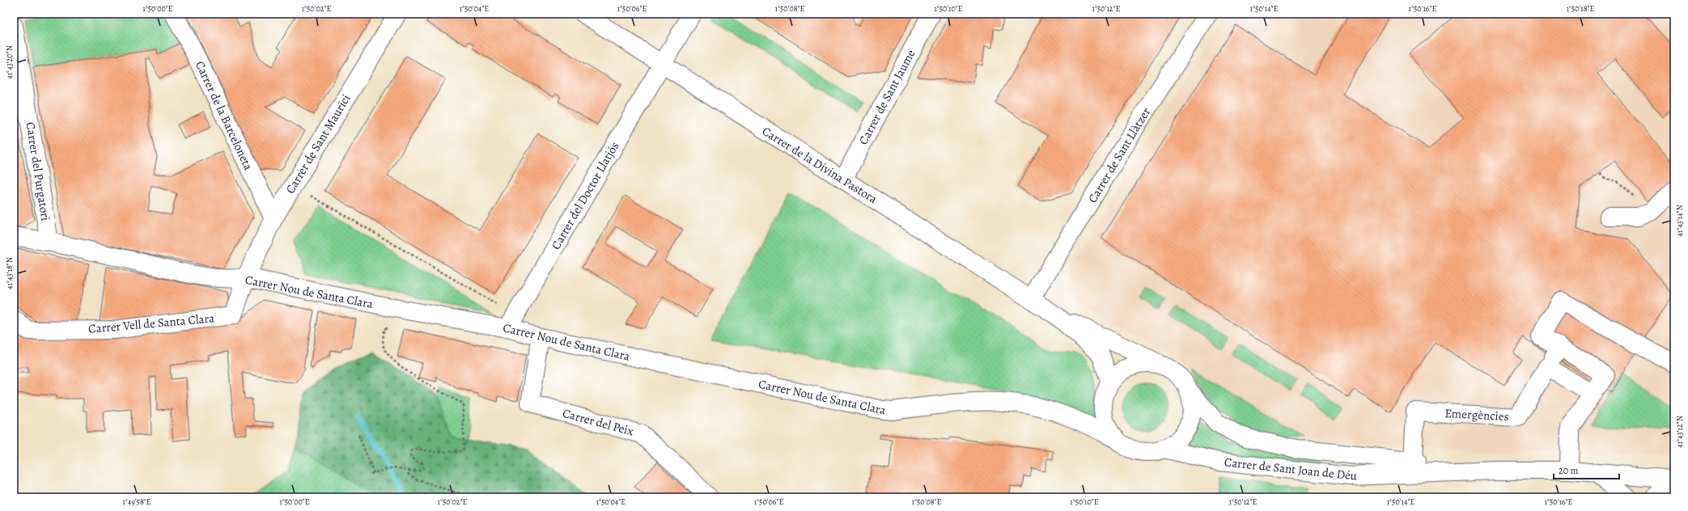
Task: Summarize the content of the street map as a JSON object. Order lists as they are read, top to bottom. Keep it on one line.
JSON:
{"streets":{"street":["Carrer de Sant Jaume","Carrer de la Barceloneta","Carrer de Sant Maurici","Carrer de Sant Llàtzer","Carrer de la Divina Pastora","Carrer del Purgatori","Carrer del Doctor Llatjós","Carrer Nou de Santa Clara","Carrer Vell de Santa Clara","Emergències","Carrer del Peix","Carrer de Sant Joan de Déu"]},"crossings":[["Carrer de Sant Jaume","Carrer de la Divina Pastora"],["Carrer de la Barceloneta","Carrer de Sant Maurici"],["Carrer de Sant Maurici","Carrer Nou de Santa Clara"],["Carrer de Sant Maurici","Carrer Vell de Santa Clara"],["Carrer de Sant Llàtzer","Carrer de la Divina Pastora"],["Carrer de la Divina Pastora","Carrer del Doctor Llatjós"],["Carrer de la Divina Pastora","Carrer Nou de Santa Clara"],["Carrer de la Divina Pastora","Carrer de Sant Joan de Déu"],["Carrer del Purgatori","Carrer Nou de Santa Clara"],["Carrer del Doctor Llatjós","Carrer Nou de Santa Clara"],["Carrer Nou de Santa Clara","Carrer Vell de Santa Clara"],["Carrer Nou de Santa Clara","Carrer del Peix"],["Carrer Nou de Santa Clara","Carrer de Sant Joan de Déu"],["Emergències","Carrer de Sant Joan de Déu"]],"scale_bar":"20 m","coordinates":["1°50'00\"E","1°50'02\"E","1°50'04\"E","1°50'06\"E","1°50'08\"E","1°50'10\"E","1°50'12\"E","1°50'14\"E","1°50'16\"E","1°50'18\"E","41°43'20\"N","41°43'14\"N","41°43'18\"N","41°43'12\"N","1°49'58\"E"]}
